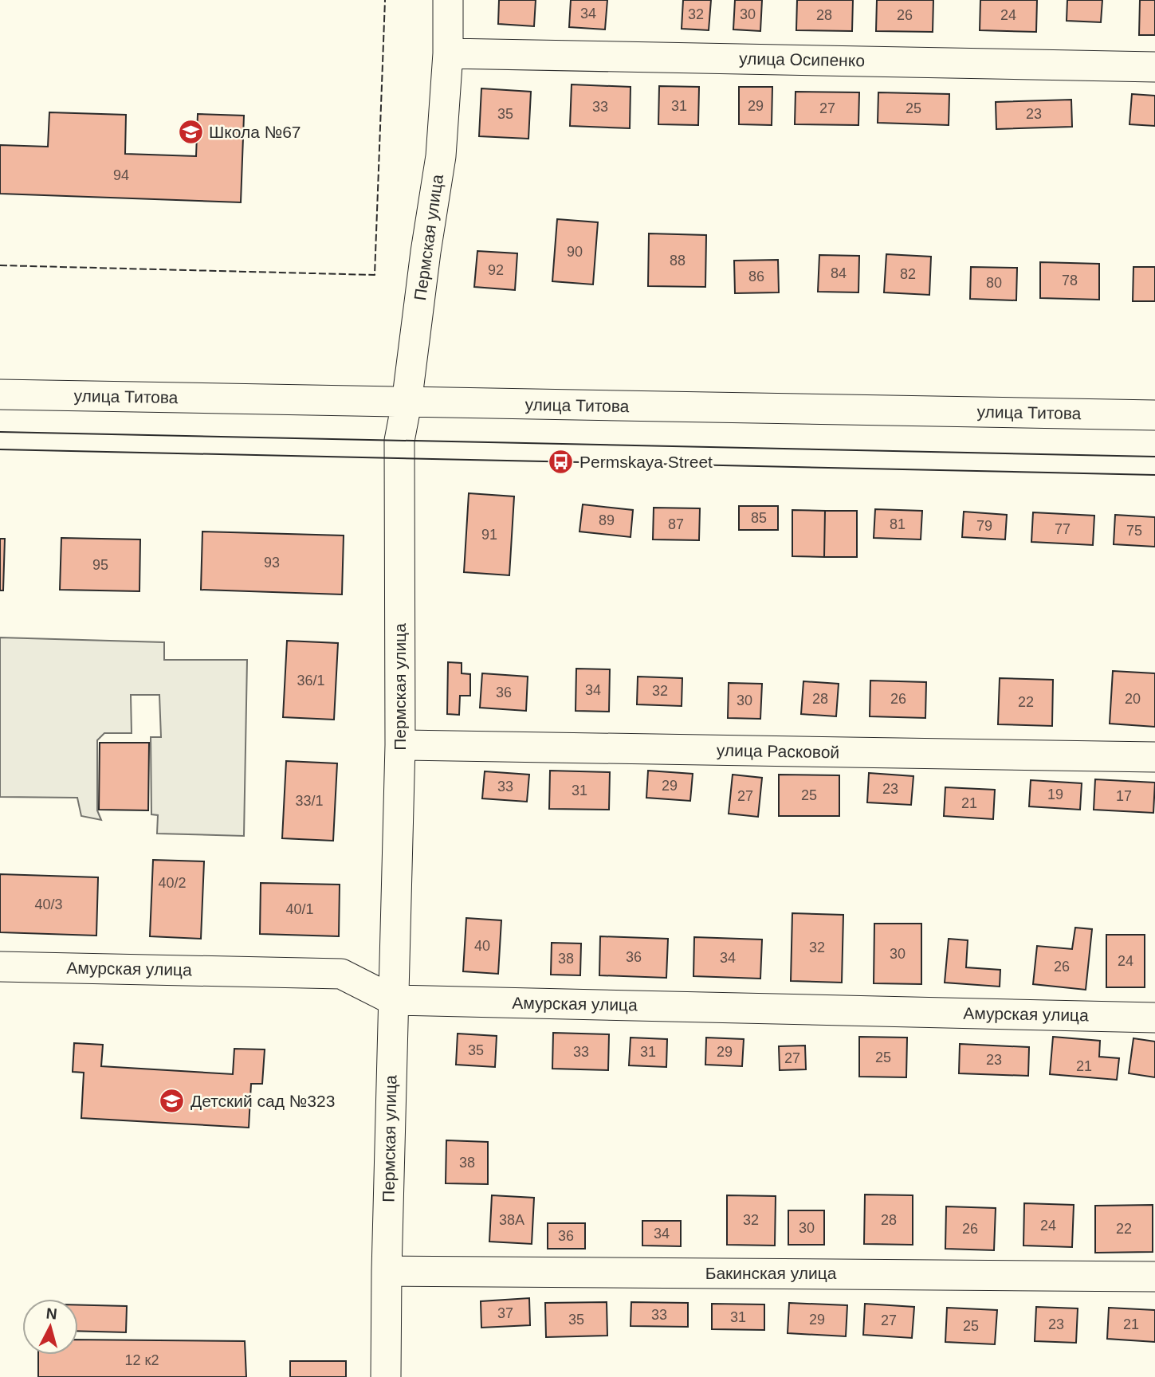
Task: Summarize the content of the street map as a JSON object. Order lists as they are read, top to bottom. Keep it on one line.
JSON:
{"streets":{"street":["улица Осипенко","Пермская улица","улица Титова","улица Расковой","Амурская улица","Бакинская улица"]},"crossings":[["улица Осипенко","Пермская улица"],["Пермская улица","улица Титова"],["Пермская улица","улица Расковой"],["Пермская улица","Амурская улица"],["Пермская улица","Бакинская улица"]],"places":{"school or university":["Школа №67","Детский сад №323"],"bus stop":["Permskaya Street"]},"house_numbers":["34","32","30","28","26","24","31","29","33","27","25","35","23","94","90","88","92","84","82","86","78","80","85","89","87","81","79","77","75","91","93","95","36/1","34","32","36","28","26","20","30","22","29","33","23","31","19","25","27","17","33/1","21","40/2","40/3","40/1","40","32","30","36","34","38","24","26","35","33","31","29","25","27","23","21","38","38А","32","28","24","30","26","22","34","36","37","33","31","35","29","27","23","21","25","12 к2"],"north":"top"}
